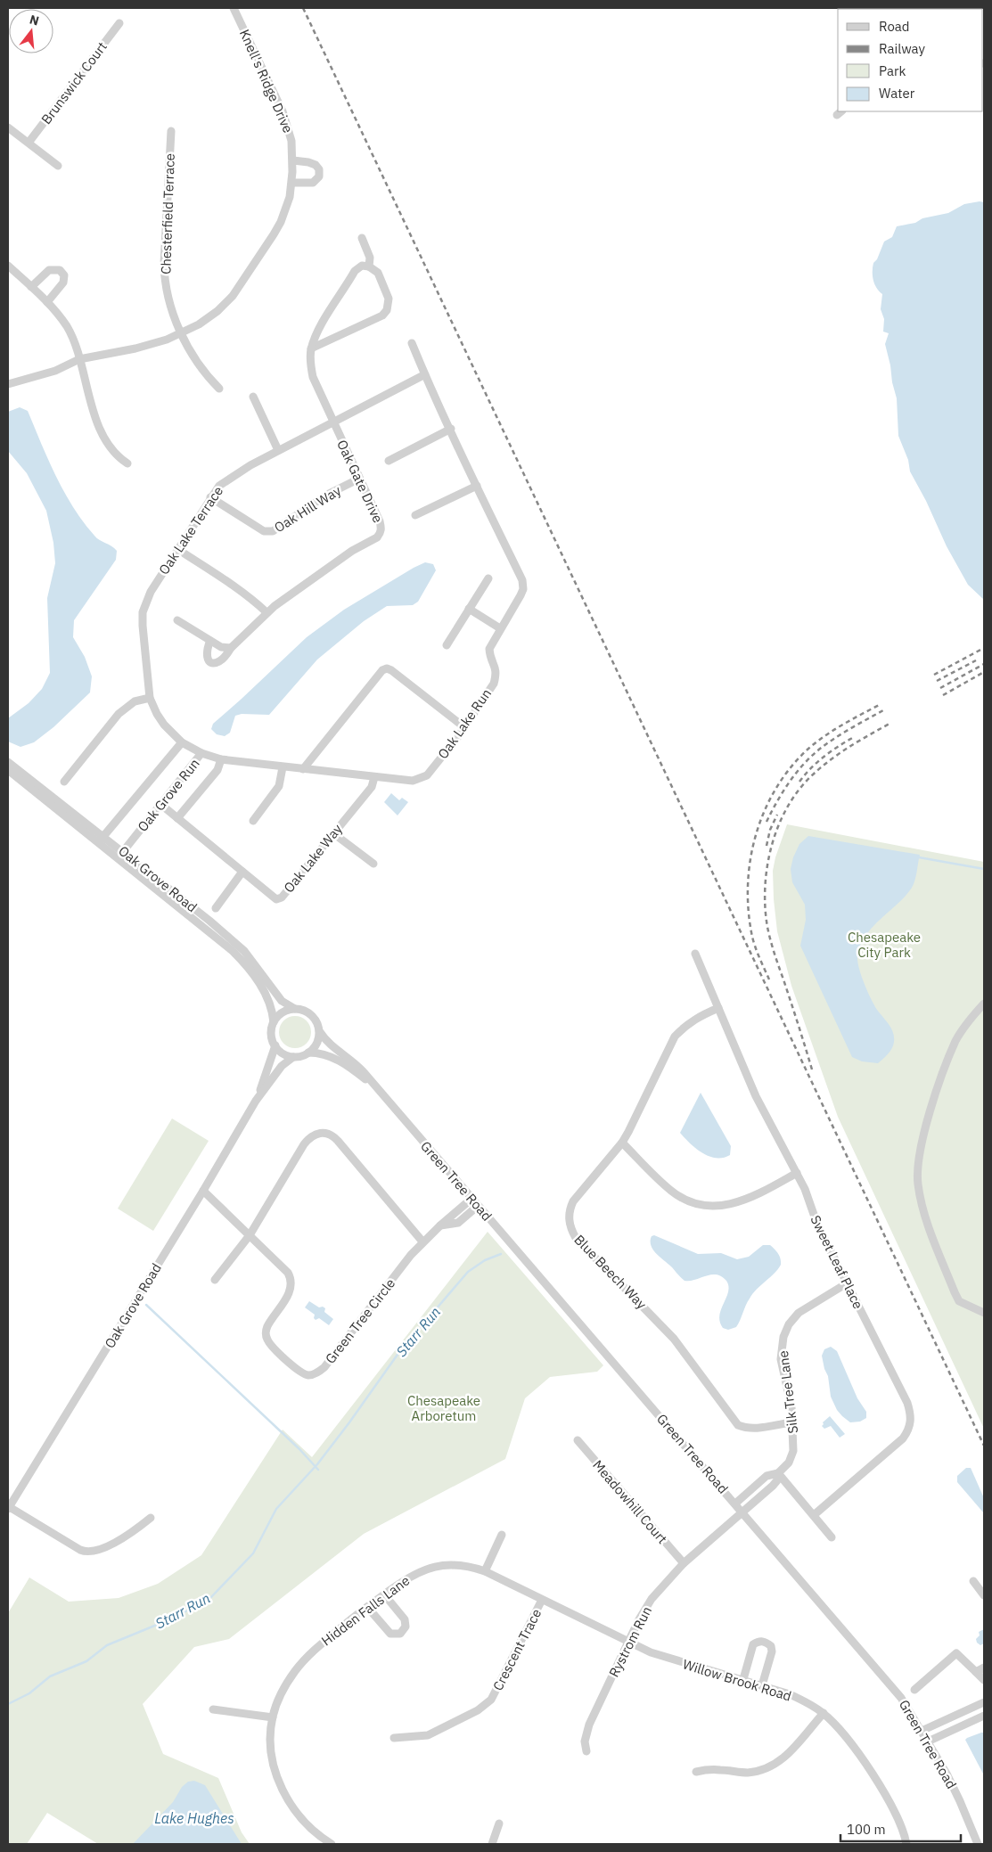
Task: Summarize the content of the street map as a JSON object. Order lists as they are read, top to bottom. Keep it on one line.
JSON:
{"streets":{"street":["Knell's Ridge Drive","Brunswick Court","Chesterfield Terrace","Oak Gate Drive","Oak Hill Way","Oak Lake Terrace","Oak Lake Run","Oak Grove Run","Oak Lake Way","Oak Grove Road","Green Tree Road","Sweet Leaf Place","Blue Beech Way","Green Tree Circle","Silk Tree Lane","Meadowhill Court","Hidden Falls Lane","Rystrom Run","Crescent Trace","Willow Brook Road"]},"crossings":[["Knell's Ridge Drive","Chesterfield Terrace"],["Oak Gate Drive","Oak Hill Way"],["Oak Gate Drive","Oak Lake Terrace"],["Oak Hill Way","Oak Lake Terrace"],["Oak Lake Terrace","Oak Lake Run"],["Oak Lake Terrace","Oak Grove Run"],["Oak Lake Run","Oak Grove Run"],["Oak Lake Run","Oak Lake Way"],["Oak Grove Run","Oak Lake Way"],["Oak Grove Run","Oak Grove Road"],["Oak Grove Road","Green Tree Road"],["Oak Grove Road","Green Tree Circle"],["Green Tree Road","Green Tree Circle"],["Green Tree Road","Silk Tree Lane"],["Green Tree Road","Rystrom Run"],["Sweet Leaf Place","Blue Beech Way"],["Sweet Leaf Place","Silk Tree Lane"],["Blue Beech Way","Silk Tree Lane"],["Silk Tree Lane","Rystrom Run"],["Meadowhill Court","Rystrom Run"],["Hidden Falls Lane","Rystrom Run"],["Hidden Falls Lane","Crescent Trace"],["Hidden Falls Lane","Willow Brook Road"],["Rystrom Run","Willow Brook Road"]],"water":["Starr Run","Lake Hughes"],"parks":["Chesapeake City Park","Chesapeake Arboretum"],"legend":["Road","Railway","Park","Water"],"scale_bar":"100 m","north":"top"}
